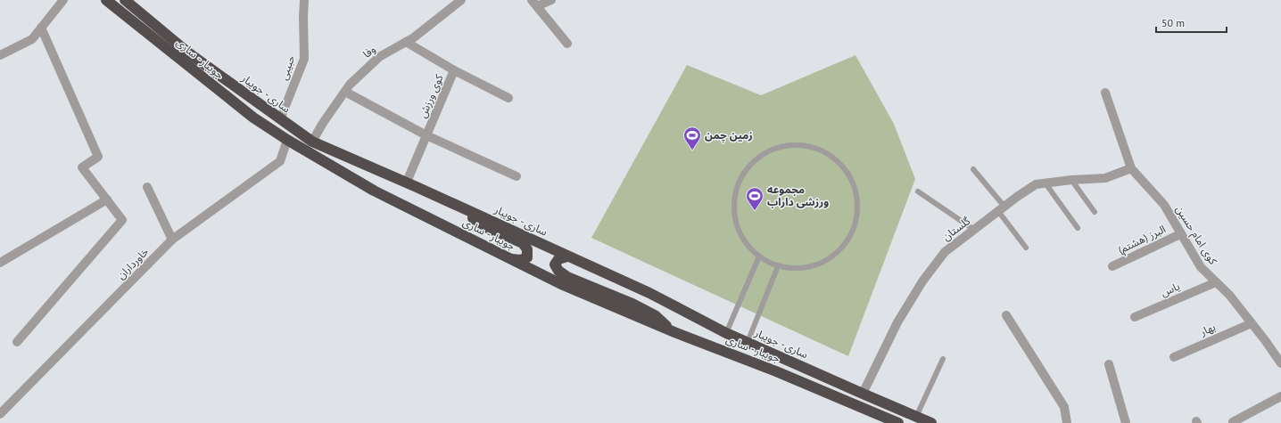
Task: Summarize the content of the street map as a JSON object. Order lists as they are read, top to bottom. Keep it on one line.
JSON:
{"streets":{"highway":["جویبار - ساری","ساری - جویبار"],"street":["وفا","حبیبی","کوی ورزش","گلستان","کوی امام حسین","البرز (هشتم)","خاورداران","یاس","بهار"]},"crossings":[["وفا","ساری - جویبار"],["وفا","کوی ورزش"],["جویبار - ساری","خاورداران"],["حبیبی","ساری - جویبار"],["ساری - جویبار","کوی ورزش"],["ساری - جویبار","گلستان"],["گلستان","کوی امام حسین"],["کوی امام حسین","البرز (هشتم)"],["کوی امام حسین","یاس"],["کوی امام حسین","بهار"]],"places":{"sports":["زمین چمن","مجموعه ورزشی داراب"]},"scale_bar":"50 m"}
